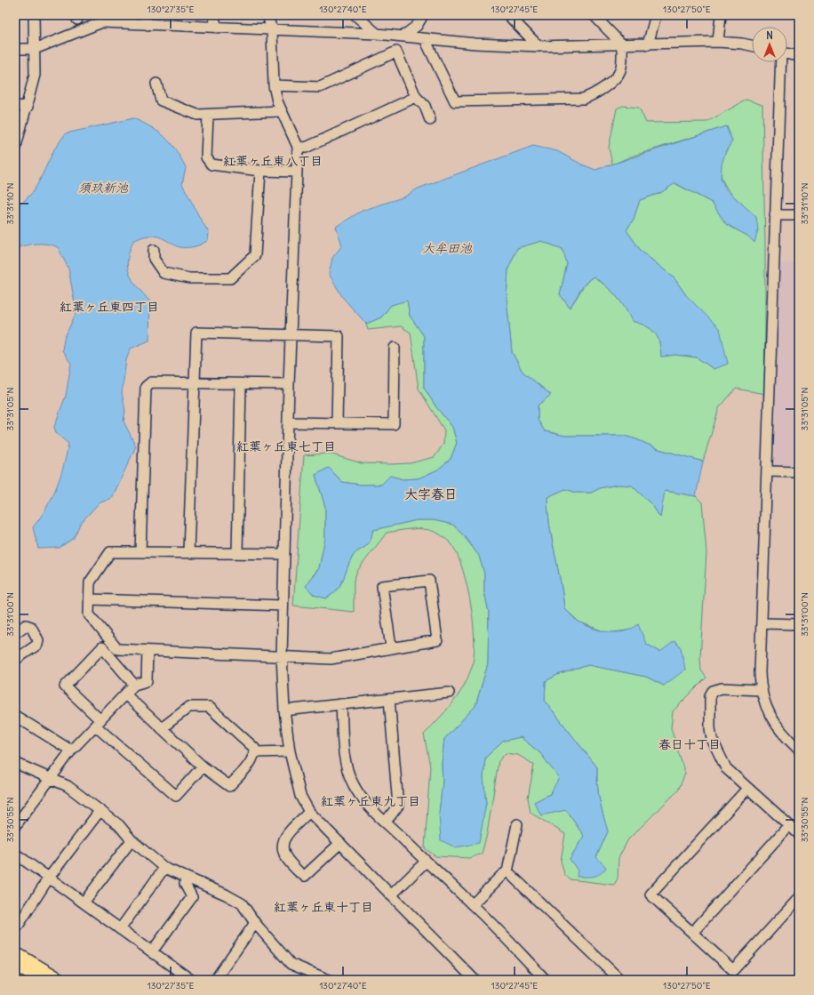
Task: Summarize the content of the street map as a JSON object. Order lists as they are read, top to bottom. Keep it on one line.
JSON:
{"districts":["紅葉ヶ丘東八丁目","紅葉ヶ丘東四丁目","紅葉ヶ丘東七丁目","大字春日","春日十丁目","紅葉ヶ丘東九丁目","紅葉ヶ丘東十丁目"],"water":["須玖新池","大牟田池"],"north":"top","coordinates":["130°27'35\"E","130°27'40\"E","130°27'45\"E","130°27'50\"E","33°31'10\"N","33°31'05\"N","33°31'00\"N","33°30'55\"N"]}
